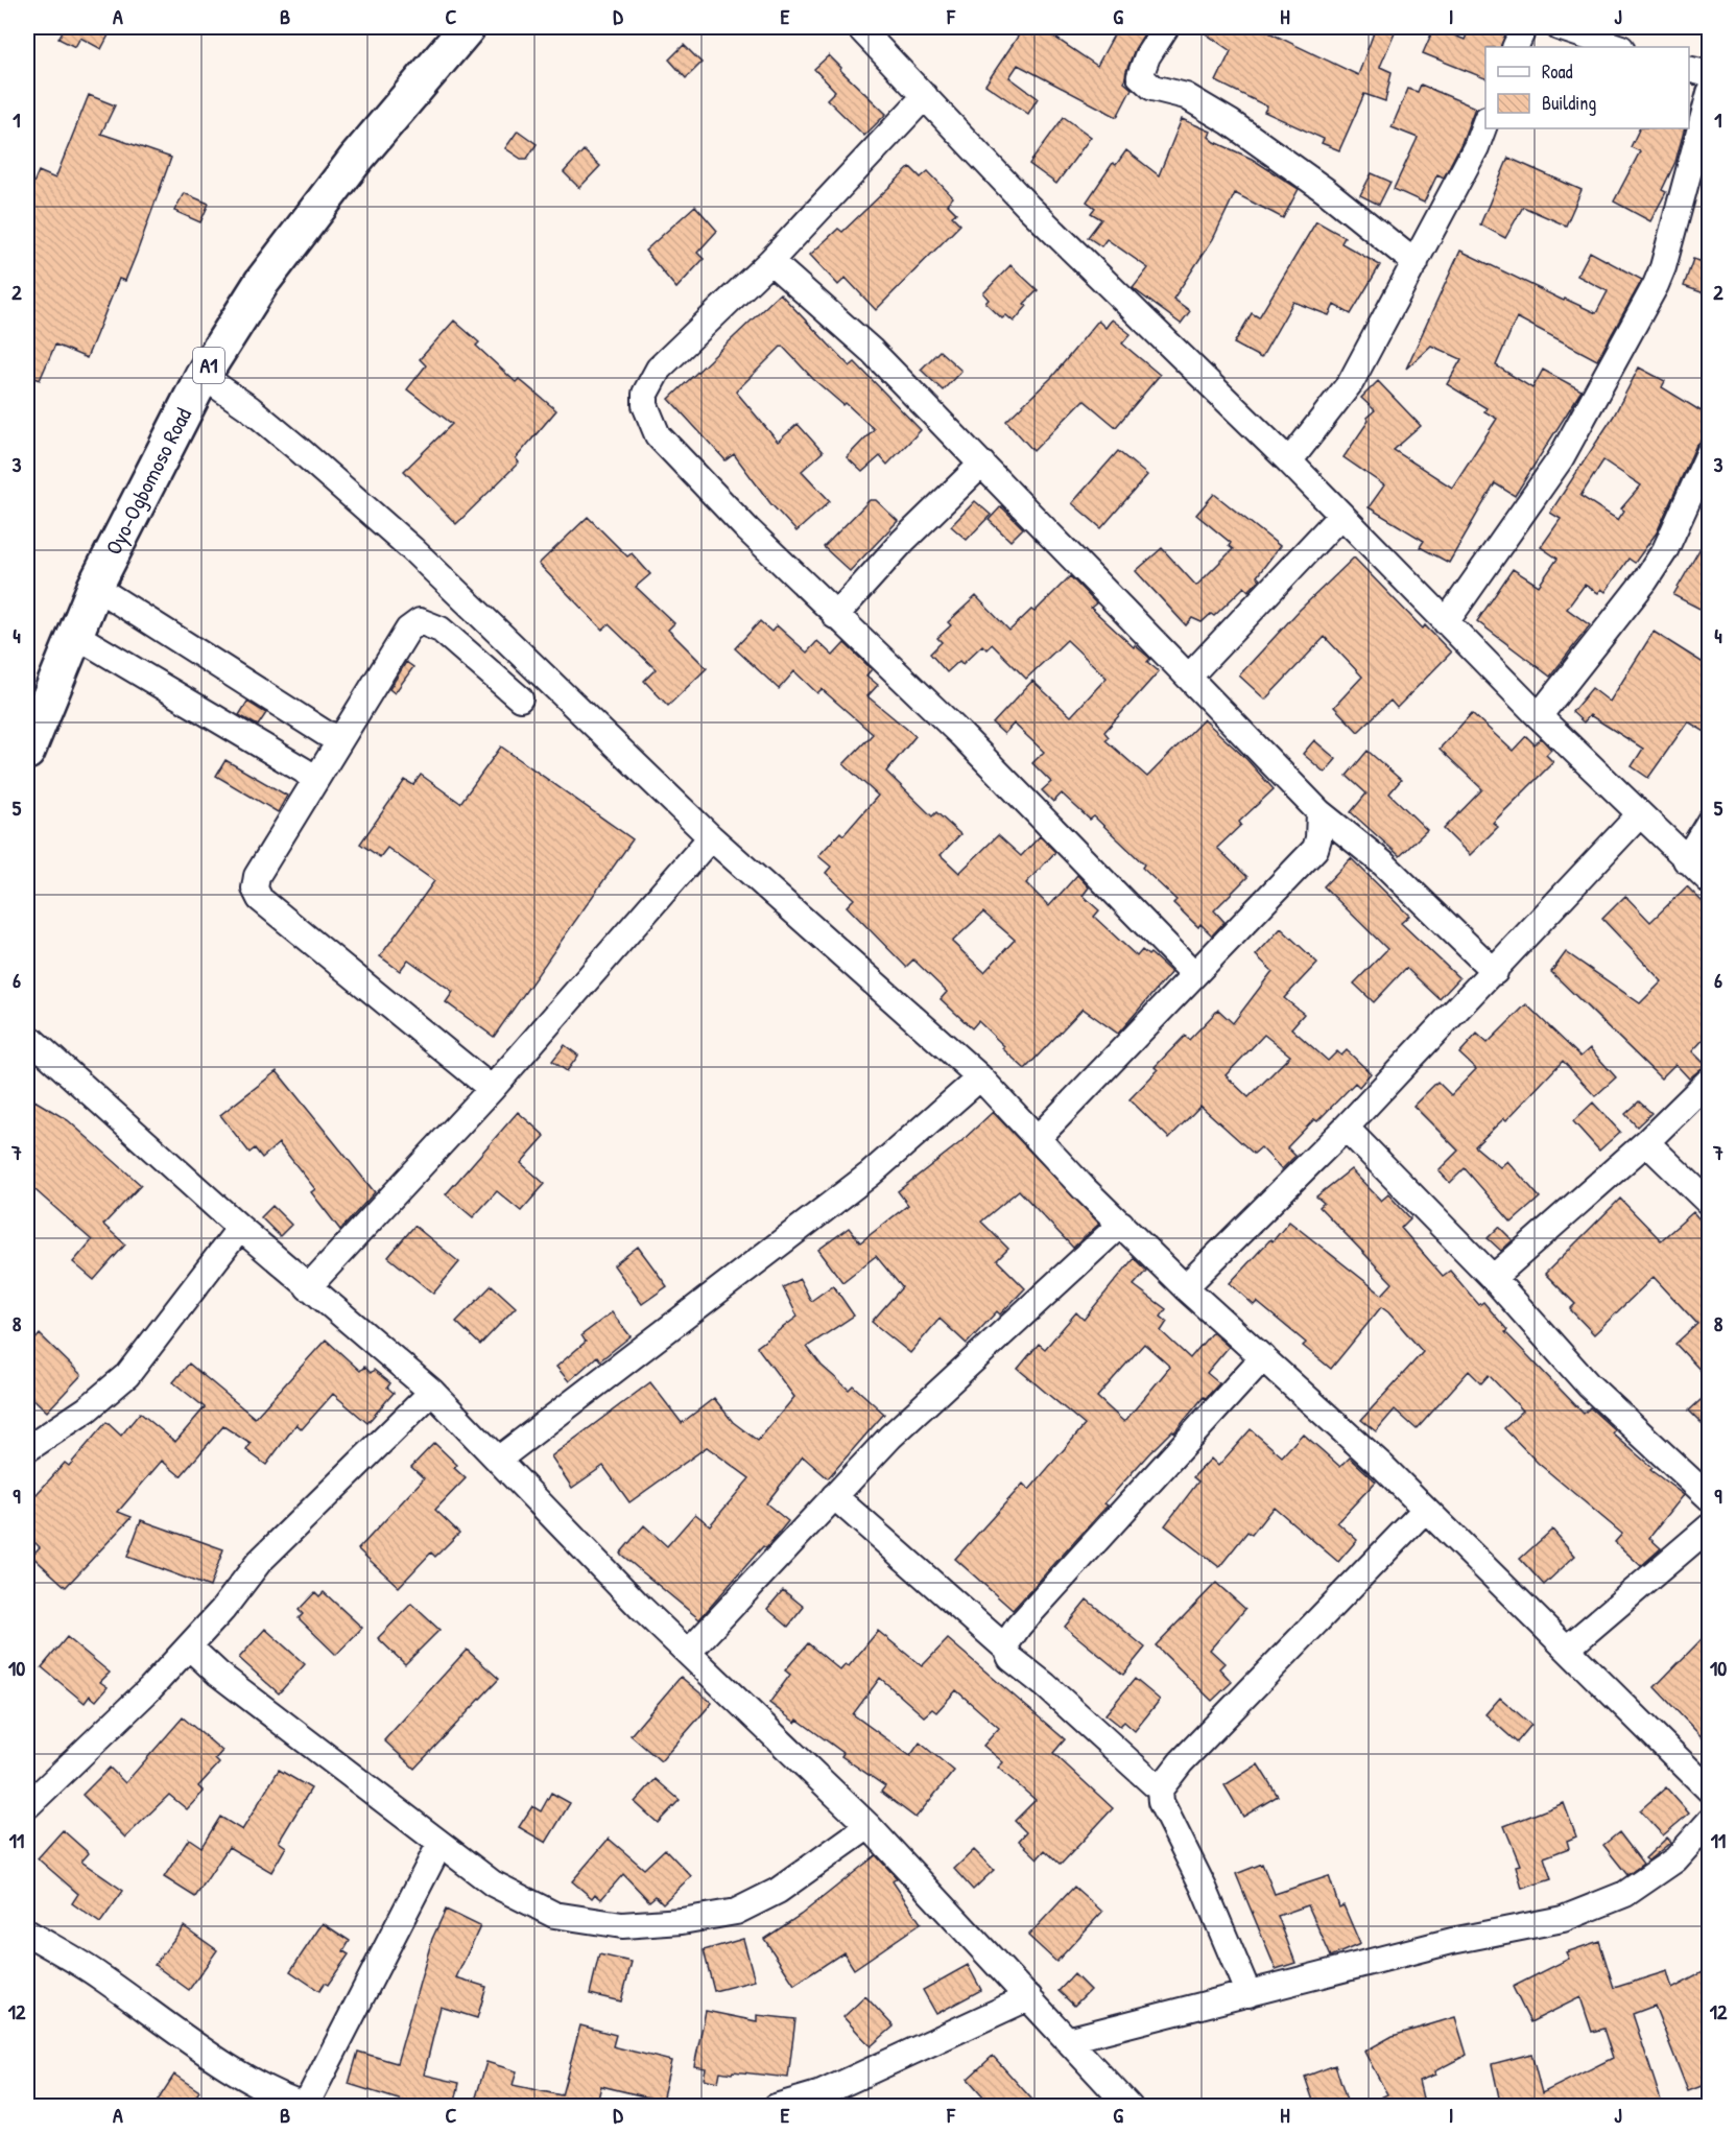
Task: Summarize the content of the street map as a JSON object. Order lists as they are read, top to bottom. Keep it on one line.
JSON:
{"streets":{"highway":["A1","Oyo-Ogbomoso Road"]},"legend":["Road","Building"],"grid":{"columns":["A","B","C","D","E","F","G","H","I","J"],"rows":["1","2","3","4","5","6","7","8","9","10","11","12"]}}
